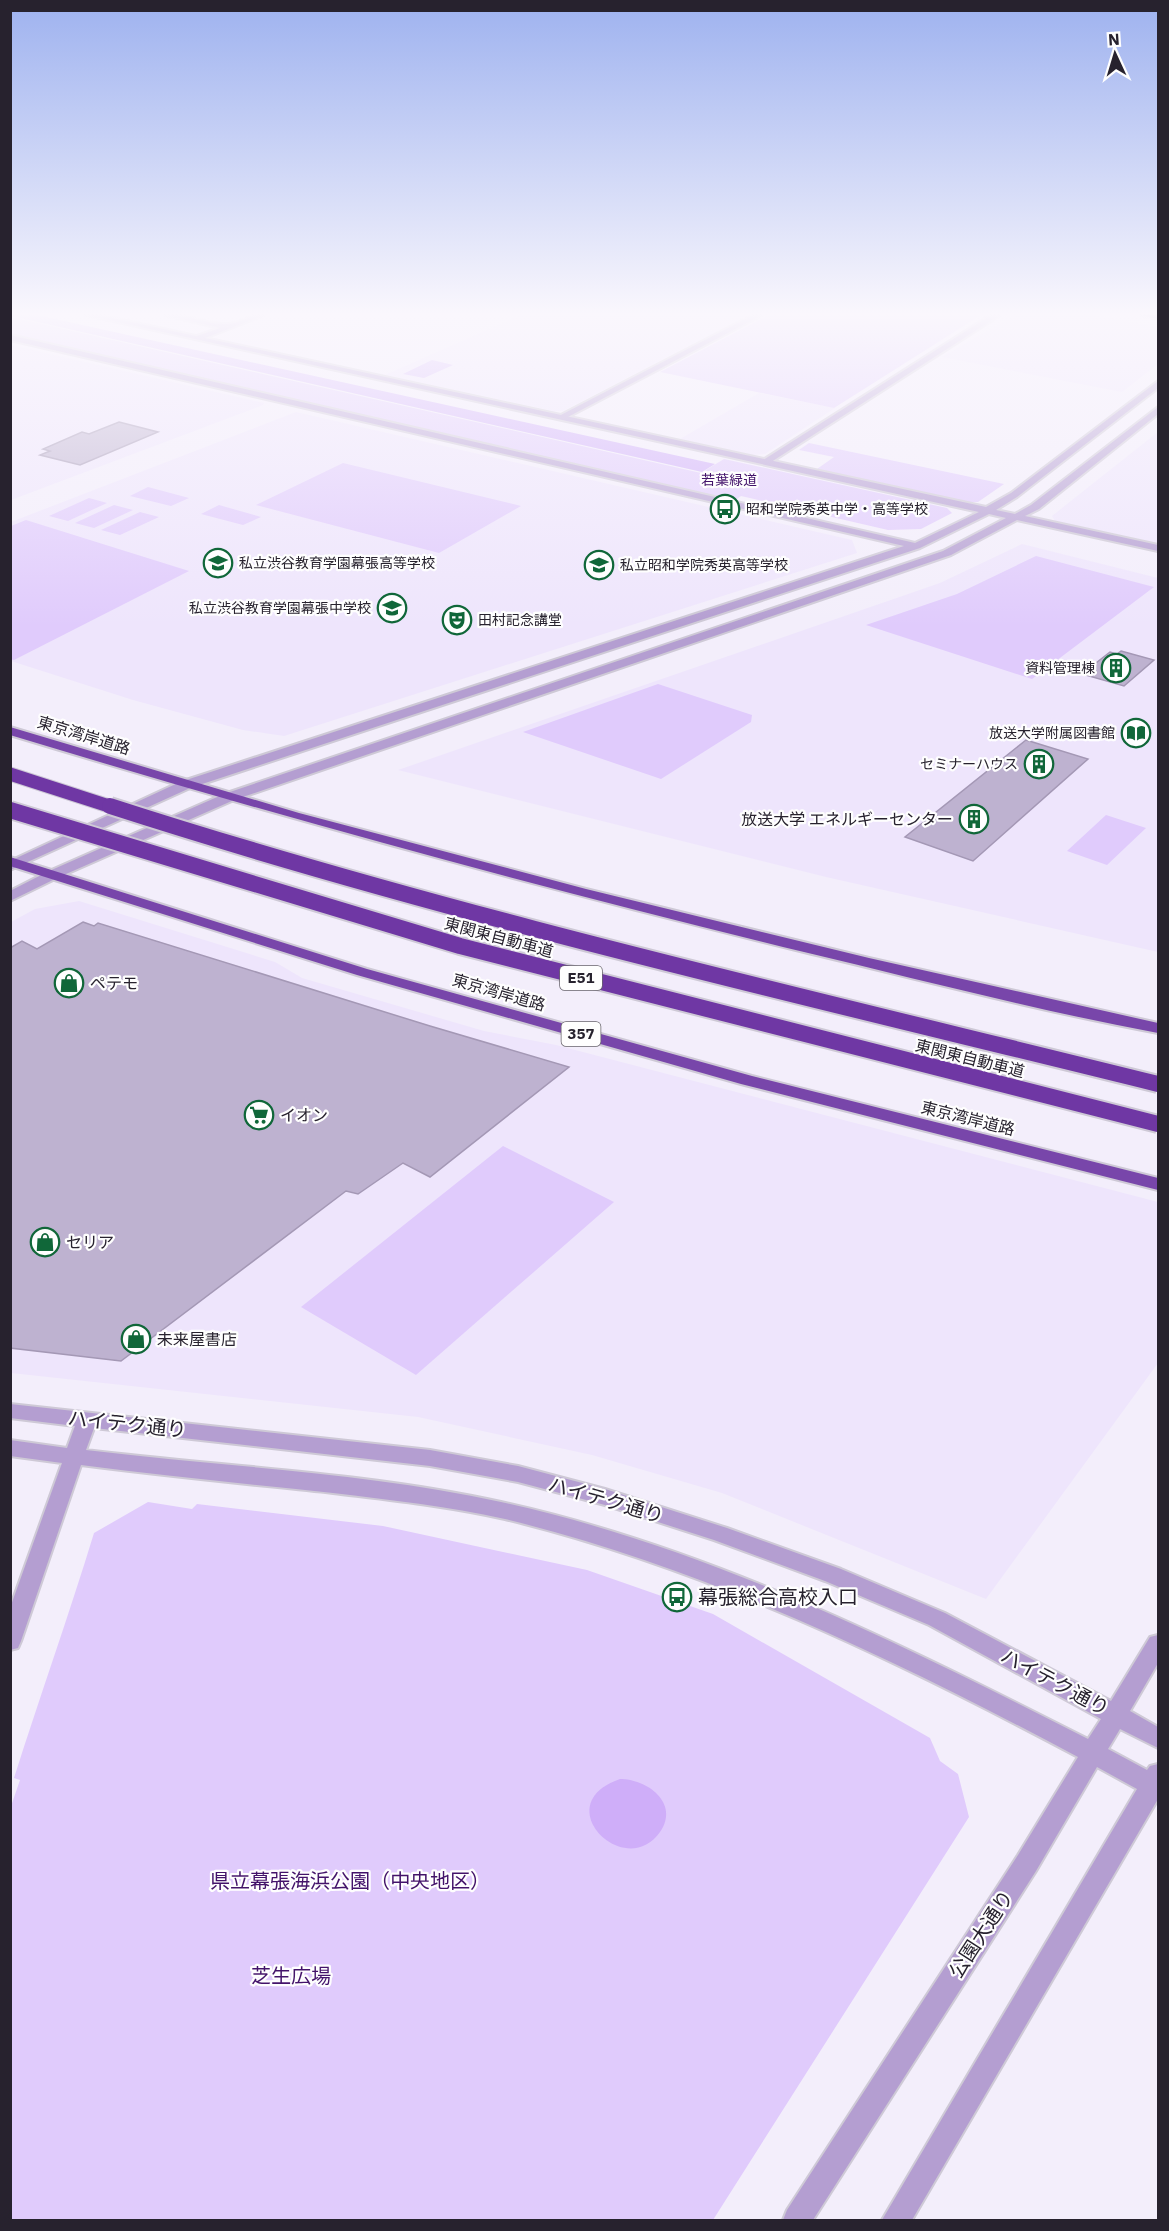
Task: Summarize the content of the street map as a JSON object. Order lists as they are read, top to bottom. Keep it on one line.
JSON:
{"streets":{"highway":["東京湾岸道路","東関東自動車道","E51","357"],"street":["ハイテク通り","公園大通り"]},"crossings":[["ハイテク通り","公園大通り"]],"parks":["若葉緑道","県立幕張海浜公園（中央地区）","芝生広場"],"places":{"bus stop":["昭和学院秀英中学・高等学校","幕張総合高校入口"],"school or university":["私立渋谷教育学園幕張高等学校","私立昭和学院秀英高等学校","私立渋谷教育学園幕張中学校"],"theatre":["田村記念講堂"],"building":["資料管理棟","セミナーハウス","放送大学 エネルギーセンター"],"library":["放送大学附属図書館"],"shop":["ペテモ","セリア","未来屋書店"],"supermarket":["イオン"]},"north":"top"}
